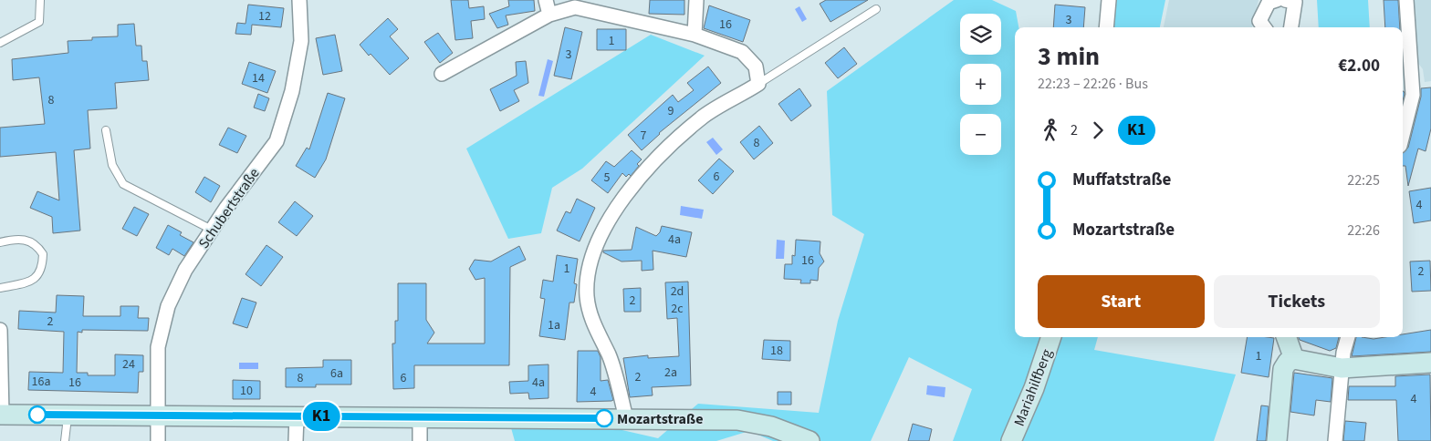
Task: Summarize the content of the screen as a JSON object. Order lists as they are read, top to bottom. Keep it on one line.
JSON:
{"streets":{"main road":["Mariahilfberg"],"street":["Schubertstraße"]},"places":["Mozartstraße"],"lines":["bus line K1"],"house_numbers":["12","3","16","1","3","14","8","9","7","8","6","5","4","4a","16","1","2","2d","2","2c","2","1a","18","1","24","2a","6a","2","8","6","16a","16","4a","10","4","4"],"page":{"on_map":"K1","map_buttons":["+","−"],"heading":["3 min","22:23 – 22:26 · Bus","€2.00"],"legs":["2","K1"],"list":[{"name":"Muffatstraße","value":"22:25"},{"name":"Mozartstraße","value":"22:26"}],"buttons":["Start","Tickets"]}}
